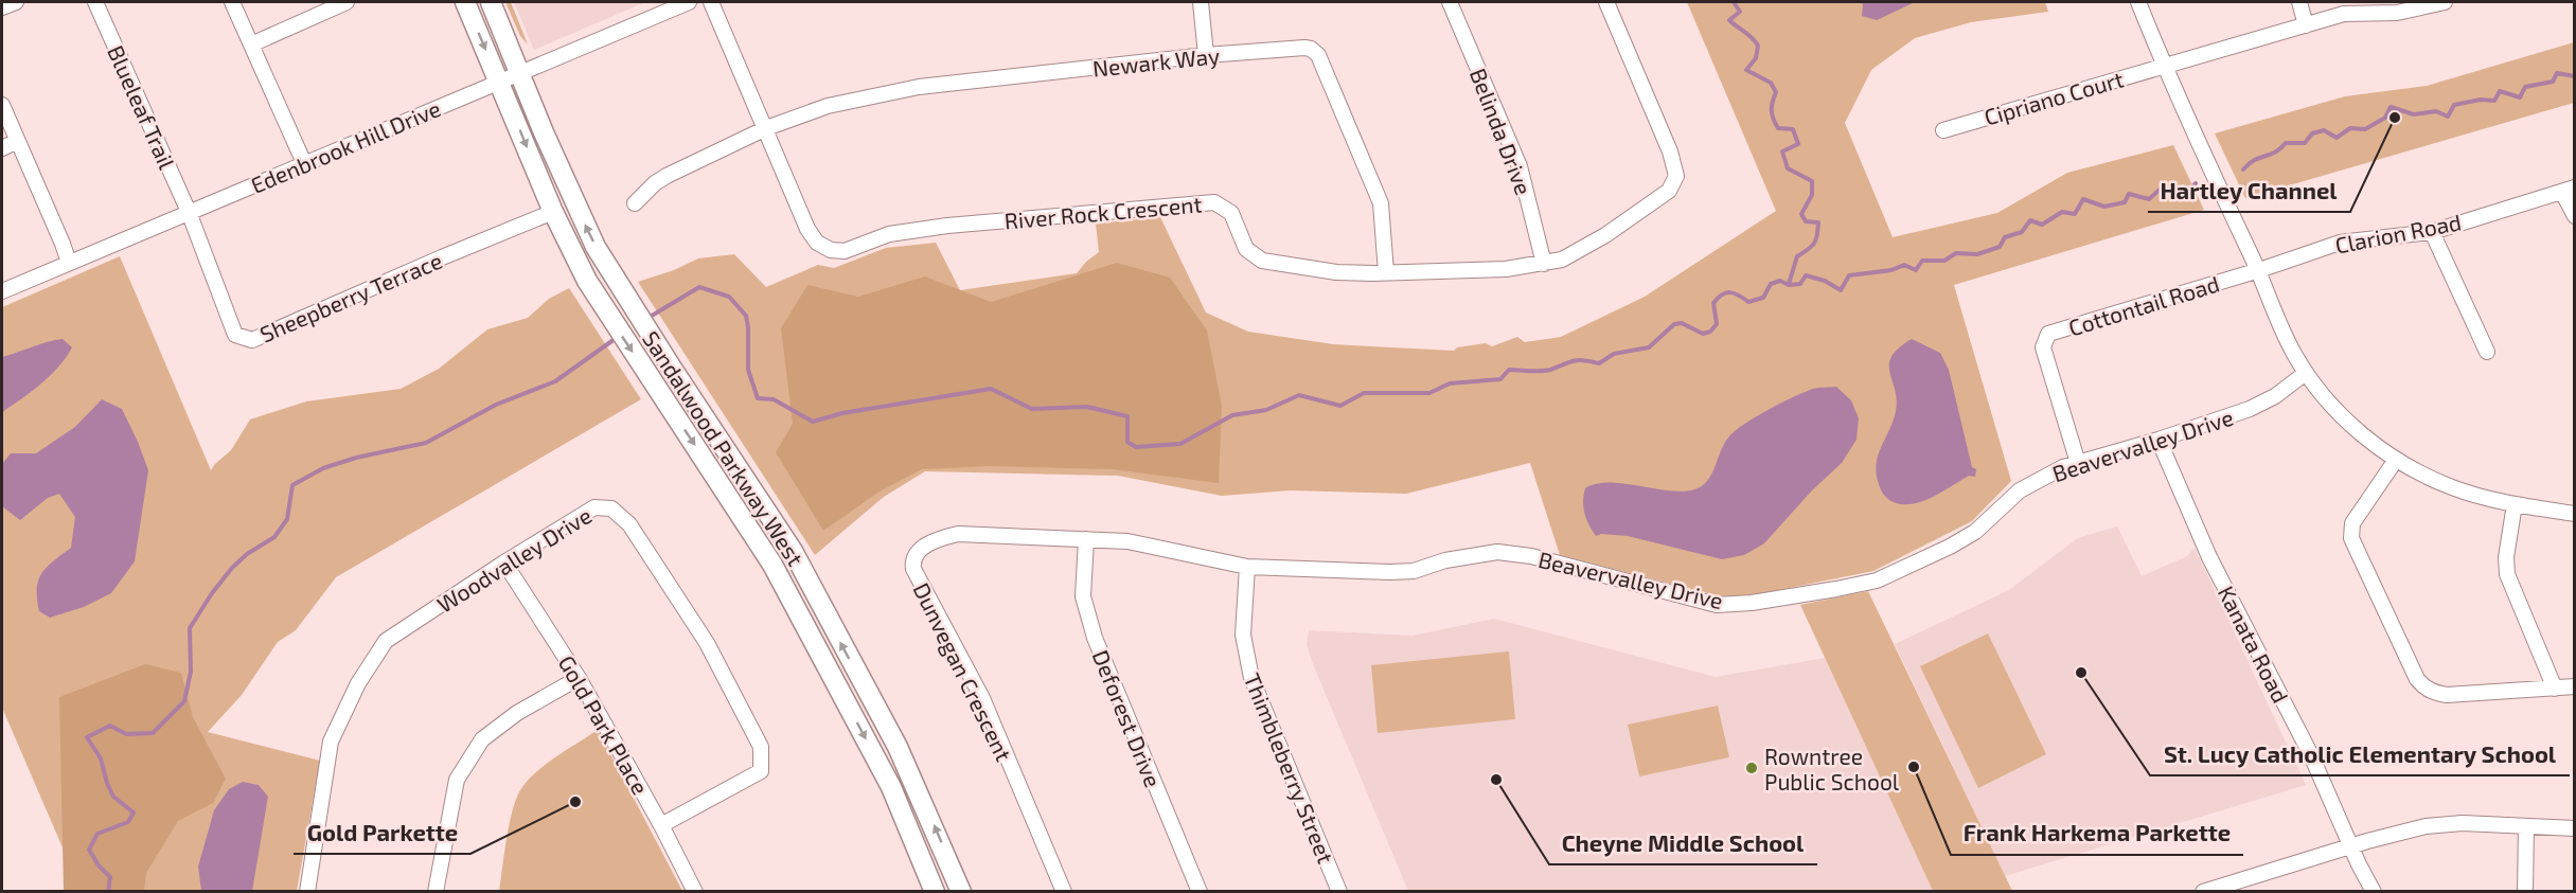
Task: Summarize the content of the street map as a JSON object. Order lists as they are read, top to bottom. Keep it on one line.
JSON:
{"streets":{"main road":["Sandalwood Parkway West"],"street":["Newark Way","Cipriano Court","Blueleaf Trail","Belinda Drive","Edenbrook Hill Drive","River Rock Crescent","Clarion Road","Sheepberry Terrace","Cottontail Road","Beavervalley Drive","Woodvalley Drive","Kanata Road","Dunvegan Crescent","Deforest Drive","Gold Park Place","Thimbleberry Street"]},"crossings":[["Newark Way","River Rock Crescent"],["Blueleaf Trail","Edenbrook Hill Drive"],["Blueleaf Trail","Sheepberry Terrace"],["Belinda Drive","River Rock Crescent"],["Edenbrook Hill Drive","Sheepberry Terrace"],["Edenbrook Hill Drive","Sandalwood Parkway West"],["Clarion Road","Cottontail Road"],["Sheepberry Terrace","Sandalwood Parkway West"],["Cottontail Road","Beavervalley Drive"],["Beavervalley Drive","Kanata Road"],["Beavervalley Drive","Dunvegan Crescent"],["Beavervalley Drive","Thimbleberry Street"],["Woodvalley Drive","Gold Park Place"],["Dunvegan Crescent","Deforest Drive"],["Dunvegan Crescent","Thimbleberry Street"]],"places":["Hartley Channel","St. Lucy Catholic Elementary School","Frank Harkema Parkette","Rowntree Public School","Cheyne Middle School","Gold Parkette"]}
